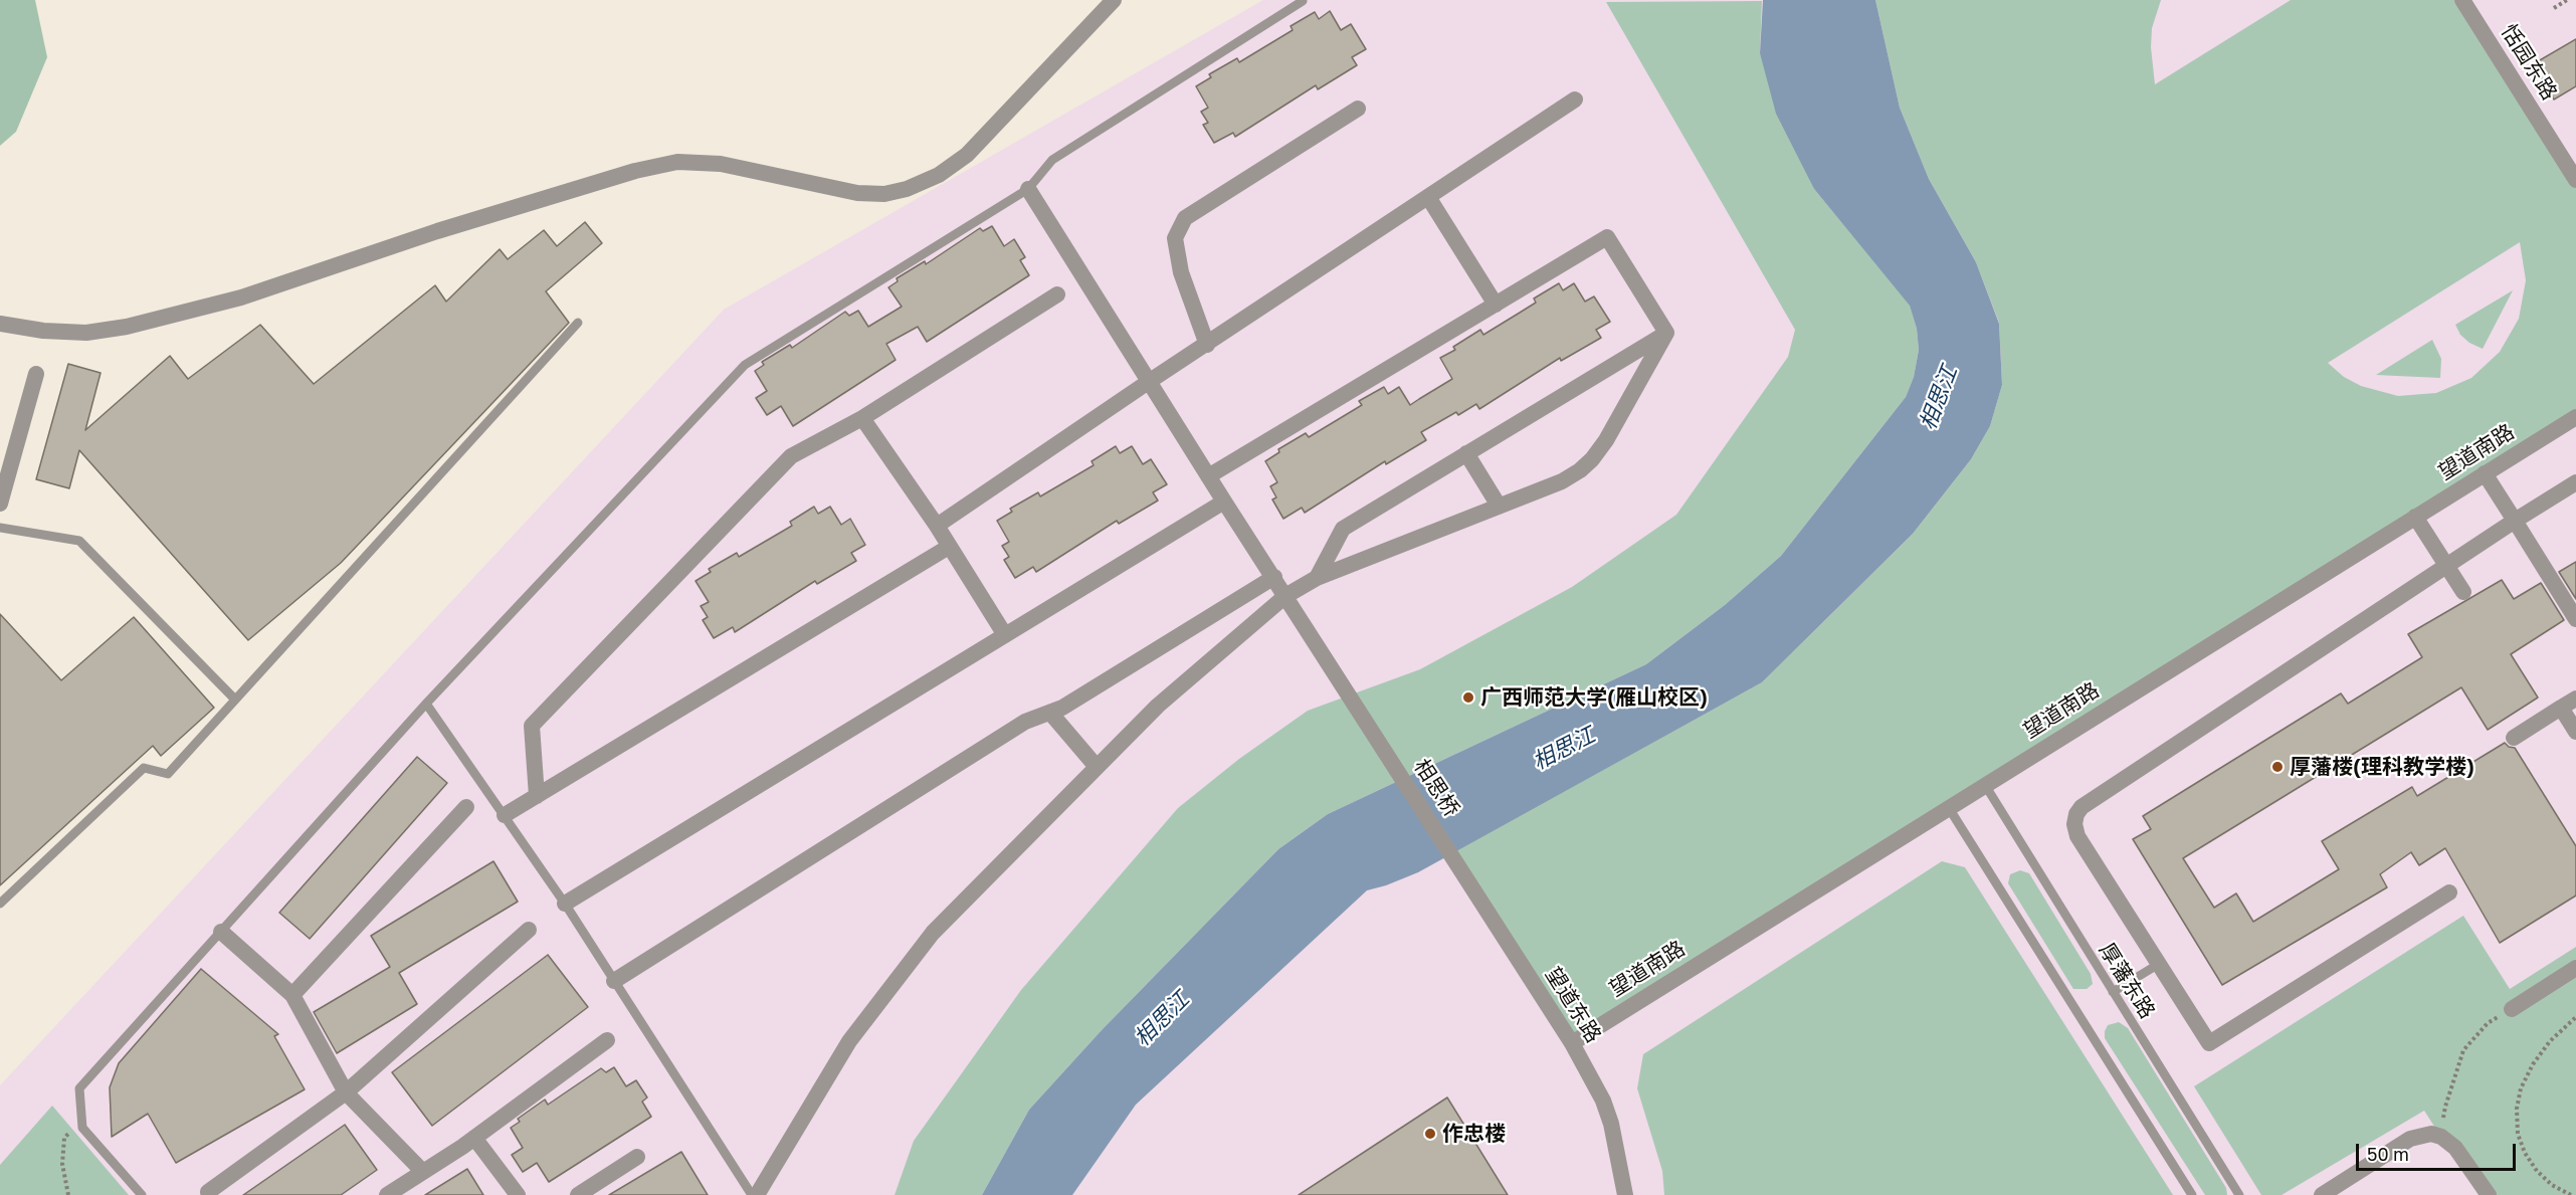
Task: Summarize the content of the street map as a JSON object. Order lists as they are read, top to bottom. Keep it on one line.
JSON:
{"streets":{"street":["恬园东路","望道南路","相思桥","望道东路"],"lane":["厚藩东路"]},"crossings":[["望道南路","厚藩东路"],["望道南路","望道东路"],["相思桥","望道东路"]],"water":["相思江"],"places":["广西师范大学(雁山校区)","厚藩楼(理科教学楼)","作忠楼"],"scale_bar":"50 m"}
